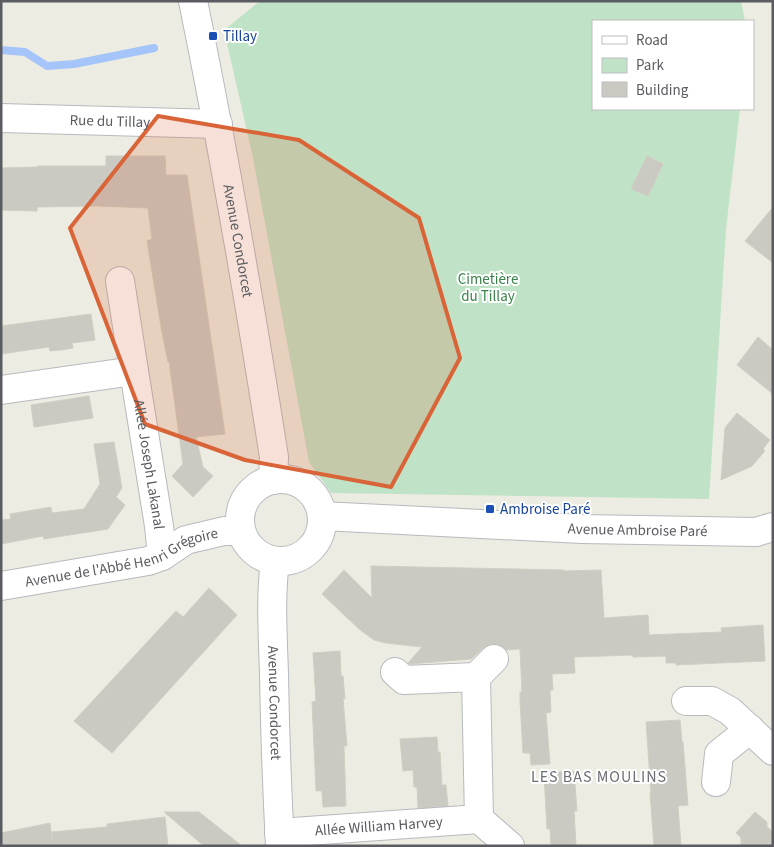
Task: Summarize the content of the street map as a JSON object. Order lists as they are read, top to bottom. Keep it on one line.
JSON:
{"streets":{"street":["Rue du Tillay","Avenue Condorcet","Allée Joseph Lakanal","Avenue Ambroise Paré","Avenue de l'Abbé Henri Grégoire","Allée William Harvey"]},"crossings":[["Rue du Tillay","Avenue Condorcet"],["Avenue Condorcet","Avenue Ambroise Paré"],["Avenue Condorcet","Avenue de l'Abbé Henri Grégoire"],["Avenue Condorcet","Allée William Harvey"],["Allée Joseph Lakanal","Avenue de l'Abbé Henri Grégoire"],["Avenue Ambroise Paré","Avenue de l'Abbé Henri Grégoire"]],"districts":["LES BAS MOULINS"],"parks":["Cimetière du Tillay"],"places":{"transit":["Tillay","Ambroise Paré"]},"legend":["Road","Park","Building"]}
